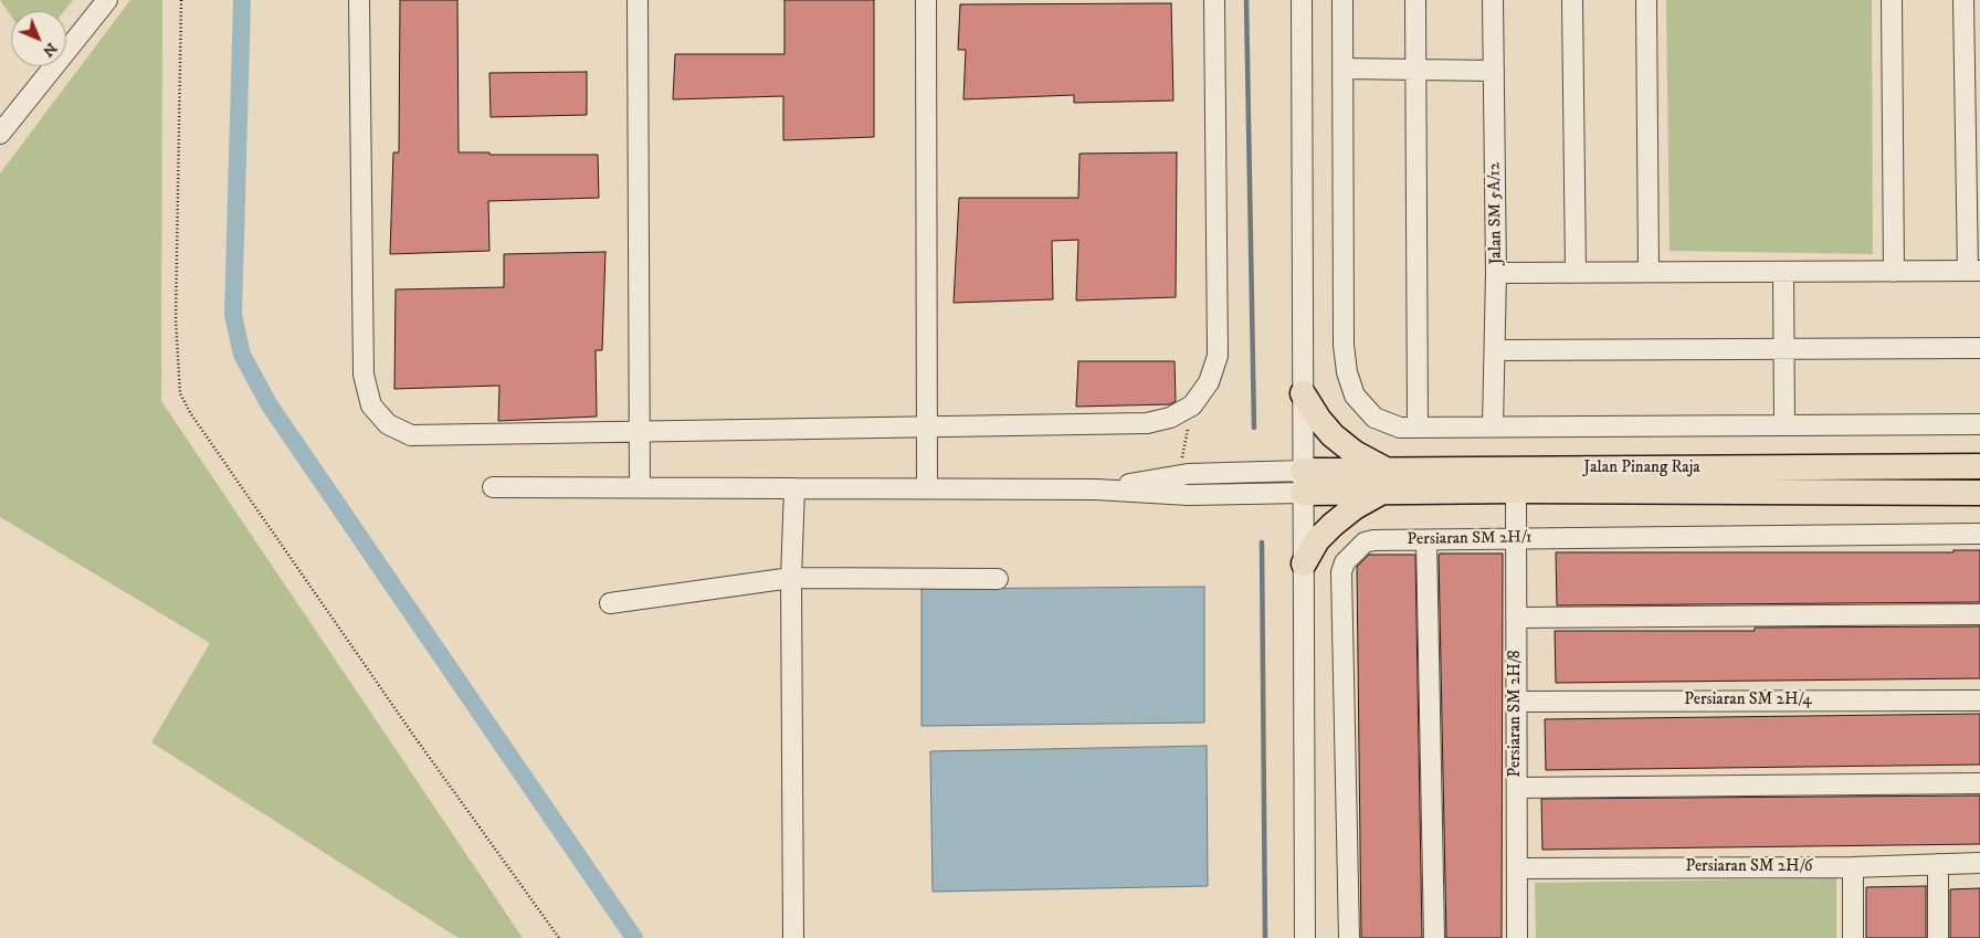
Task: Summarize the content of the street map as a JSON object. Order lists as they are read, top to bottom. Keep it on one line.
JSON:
{"streets":{"main road":["Jalan Pinang Raja"],"street":["Jalan SM 5A/12","Persiaran SM 2H/1","Persiaran SM 2H/4","Persiaran SM 2H/8","Persiaran SM 2H/6"]},"crossings":[["Persiaran SM 2H/1","Persiaran SM 2H/8"],["Persiaran SM 2H/4","Persiaran SM 2H/8"],["Persiaran SM 2H/8","Persiaran SM 2H/6"]],"north":"bottom right"}
